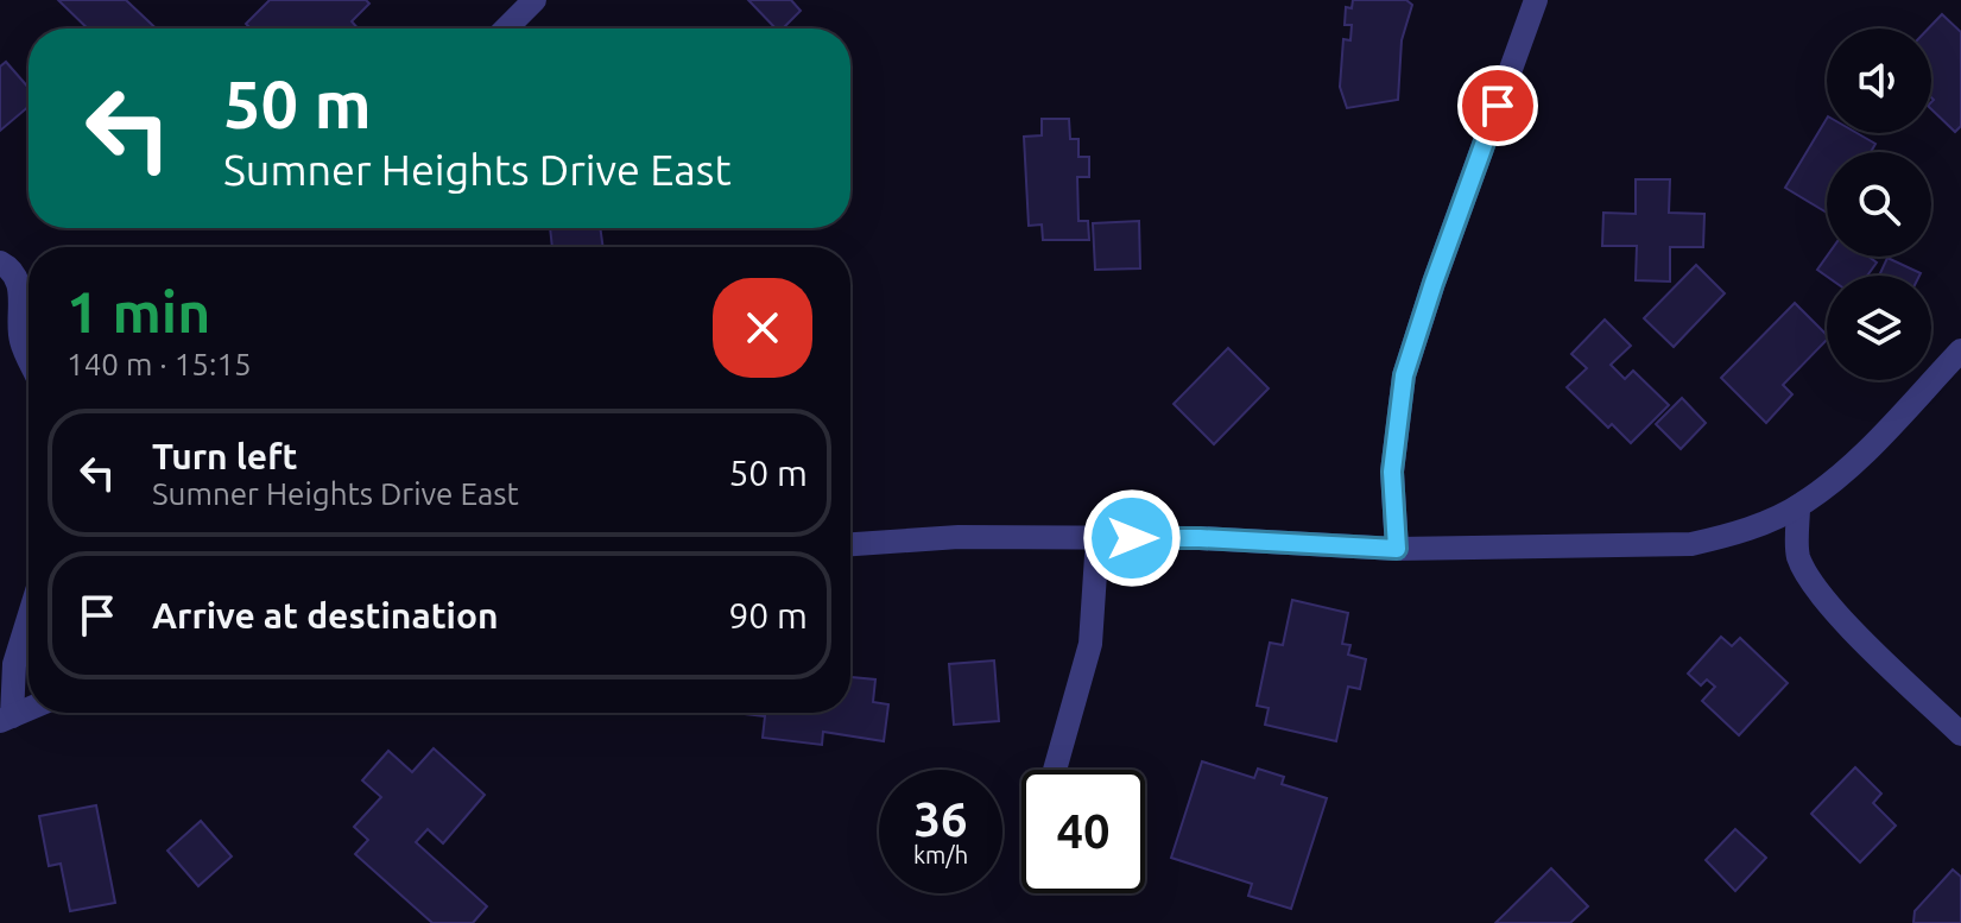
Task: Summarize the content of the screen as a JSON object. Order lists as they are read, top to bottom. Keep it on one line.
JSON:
{"page":{"turn":["50 m","Sumner Heights Drive East"],"heading":["1 min","140 m · 15:15"],"list":[{"name":"Turn left","note":"Sumner Heights Drive East","value":"50 m"},{"name":"Arrive at destination","value":"90 m"}],"speed":"36 km/h","limit":"40"}}
